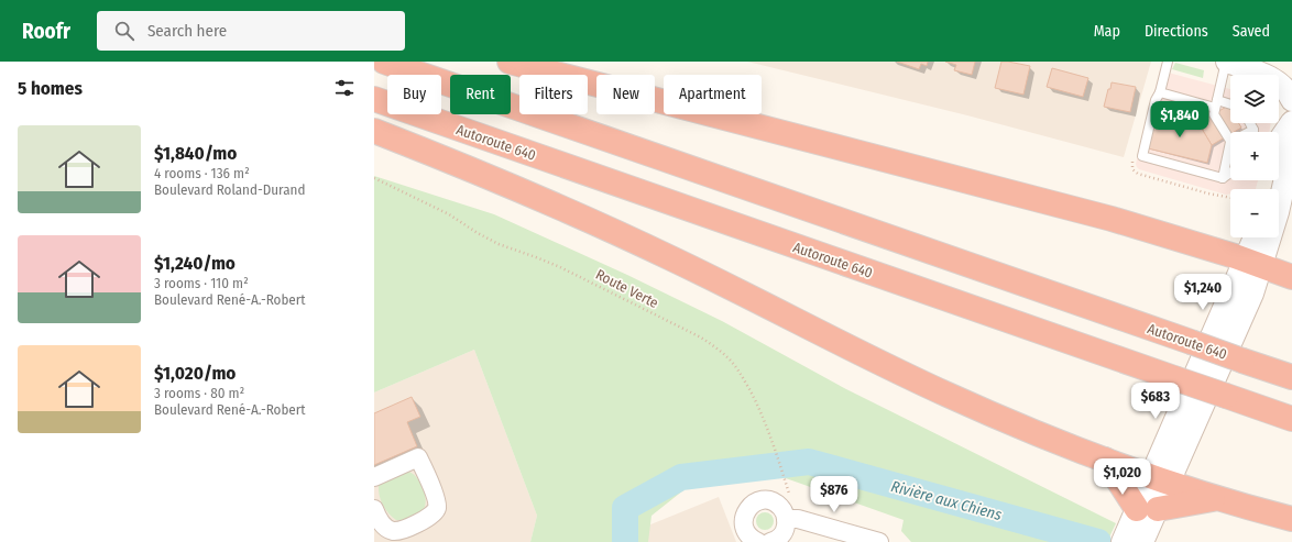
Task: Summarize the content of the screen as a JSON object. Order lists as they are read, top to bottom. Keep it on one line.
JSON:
{"streets":{"highway":["Autoroute 640"],"path":["Route Verte"]},"water":["Rivière aux Chiens"],"page":{"header":"Roofr","search":"Search here","nav":["Map","Directions","Saved"],"heading":"5 homes","map_buttons":["+","−"],"chip":["Buy","Rent","Filters","New","Apartment"],"price":["$1,840","$1,240","$683","$1,020","$876"],"list":[{"name":"$1,840/mo","note":"4 rooms · 136 m² · Boulevard Roland-Durand"},{"name":"$1,240/mo","note":"3 rooms · 110 m² · Boulevard René-A.-Robert"},{"name":"$1,020/mo","note":"3 rooms · 80 m² · Boulevard René-A.-Robert"}]}}
